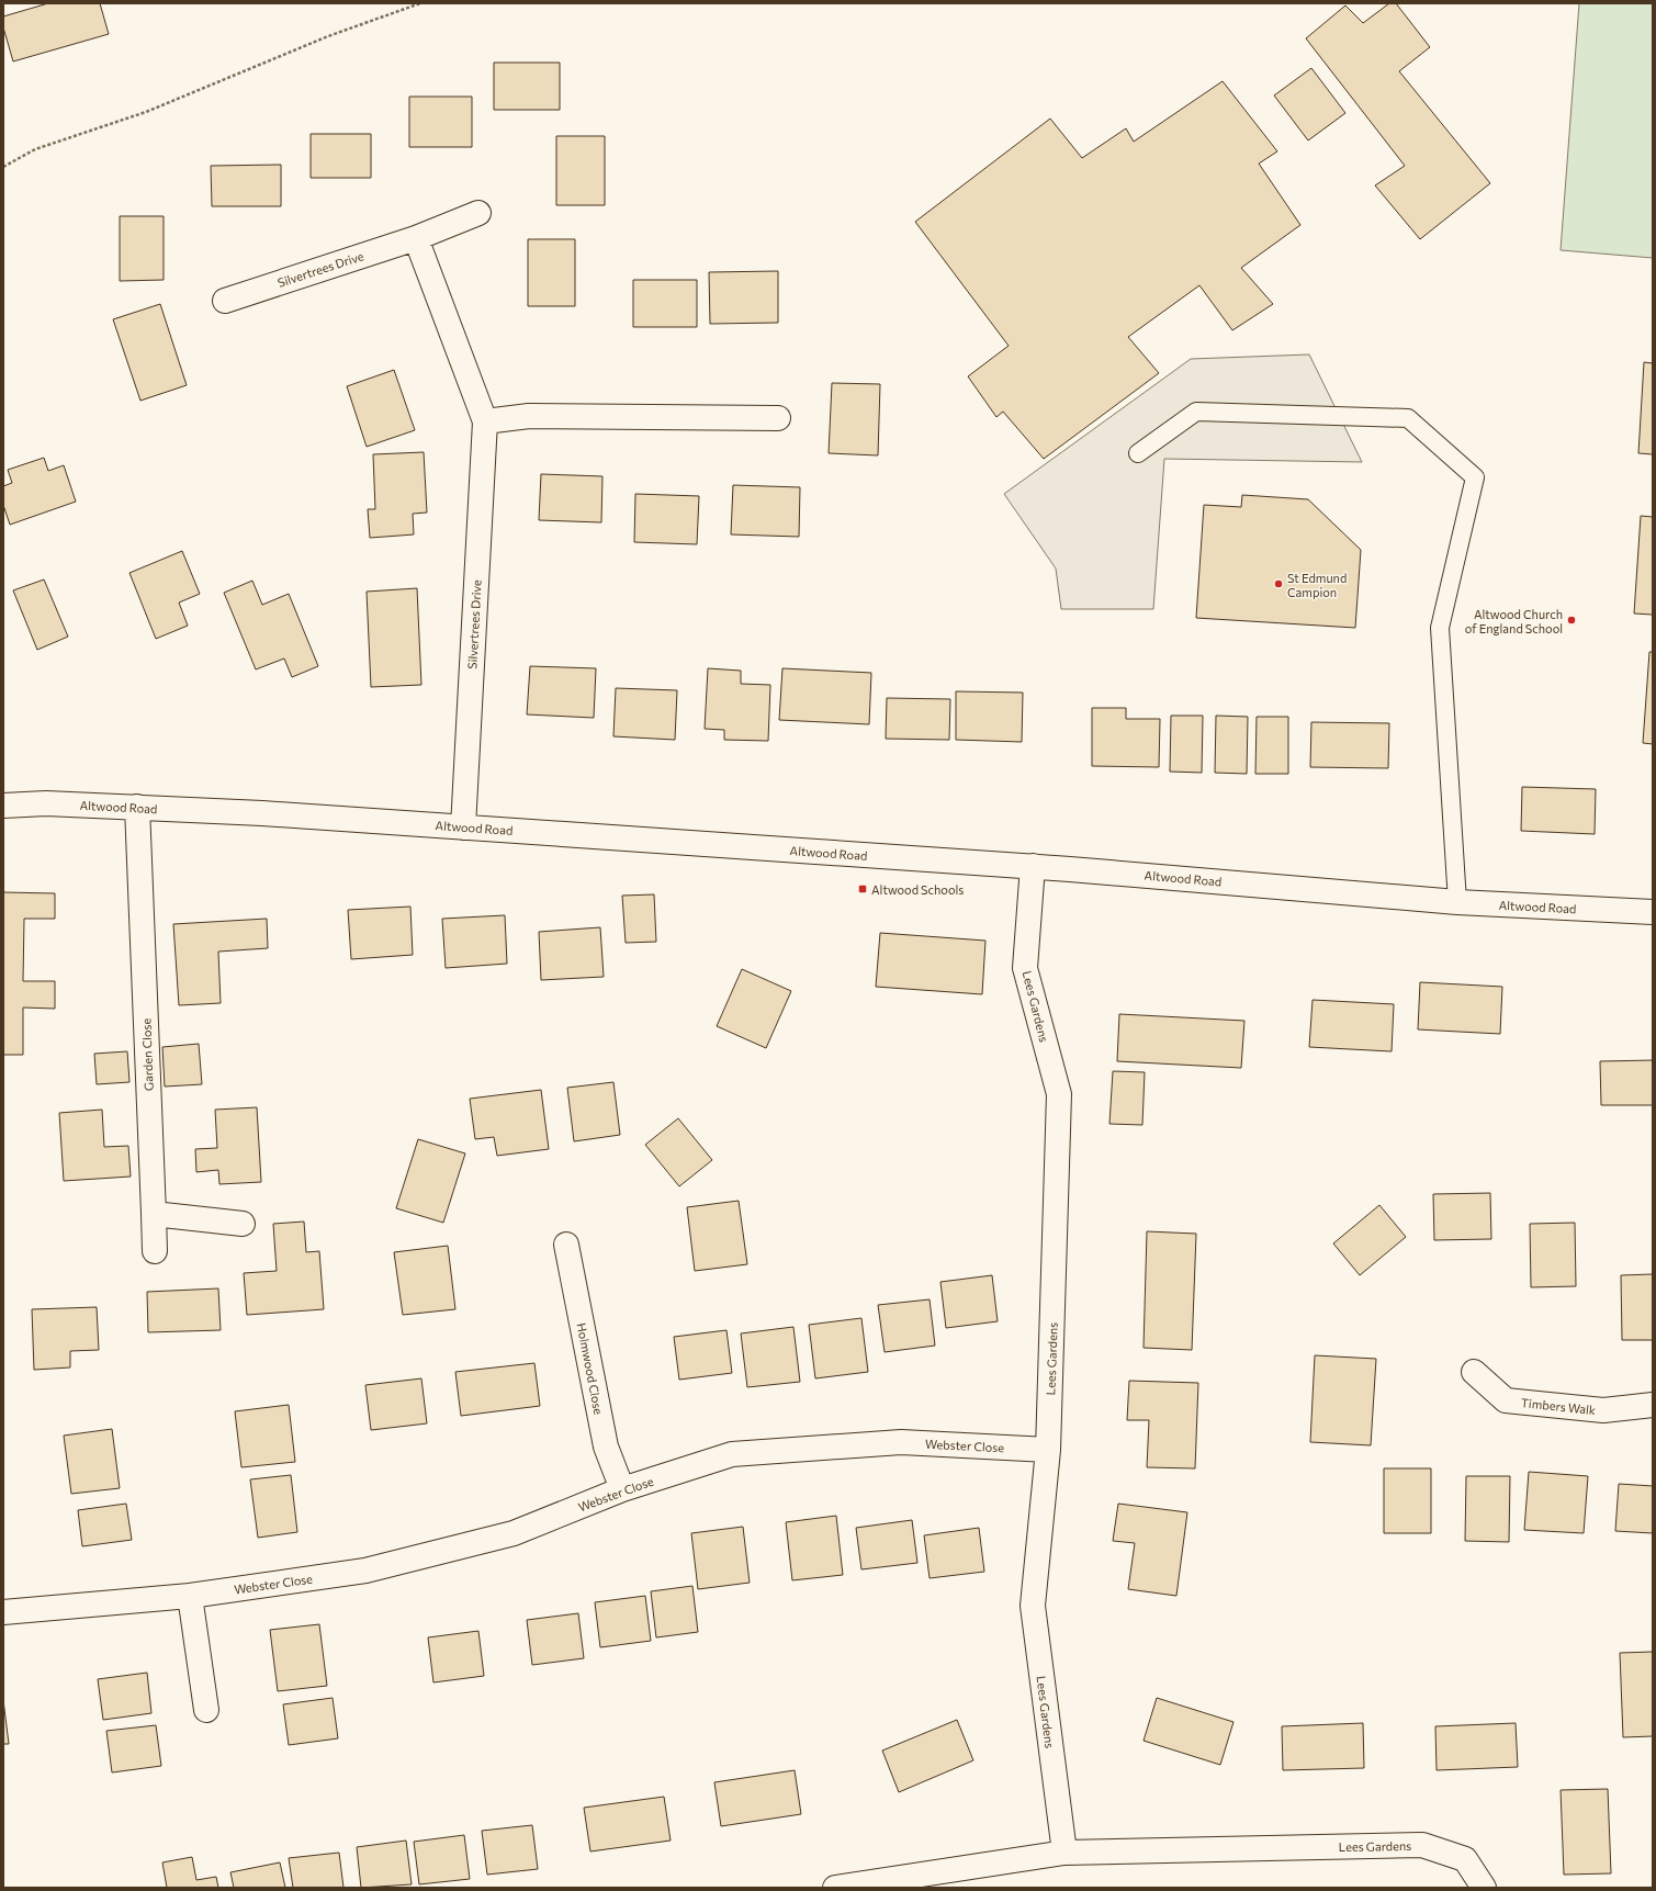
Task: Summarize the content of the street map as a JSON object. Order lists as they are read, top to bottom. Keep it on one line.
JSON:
{"streets":{"street":["Silvertrees Drive","Altwood Road","Lees Gardens","Garden Close","Holmwood Close","Timbers Walk","Webster Close"]},"crossings":[["Silvertrees Drive","Altwood Road"],["Altwood Road","Lees Gardens"],["Altwood Road","Garden Close"],["Lees Gardens","Webster Close"],["Holmwood Close","Webster Close"]],"places":{"other":["St Edmund Campion","Altwood Church of England School"],"transit":["Altwood Schools"]}}
